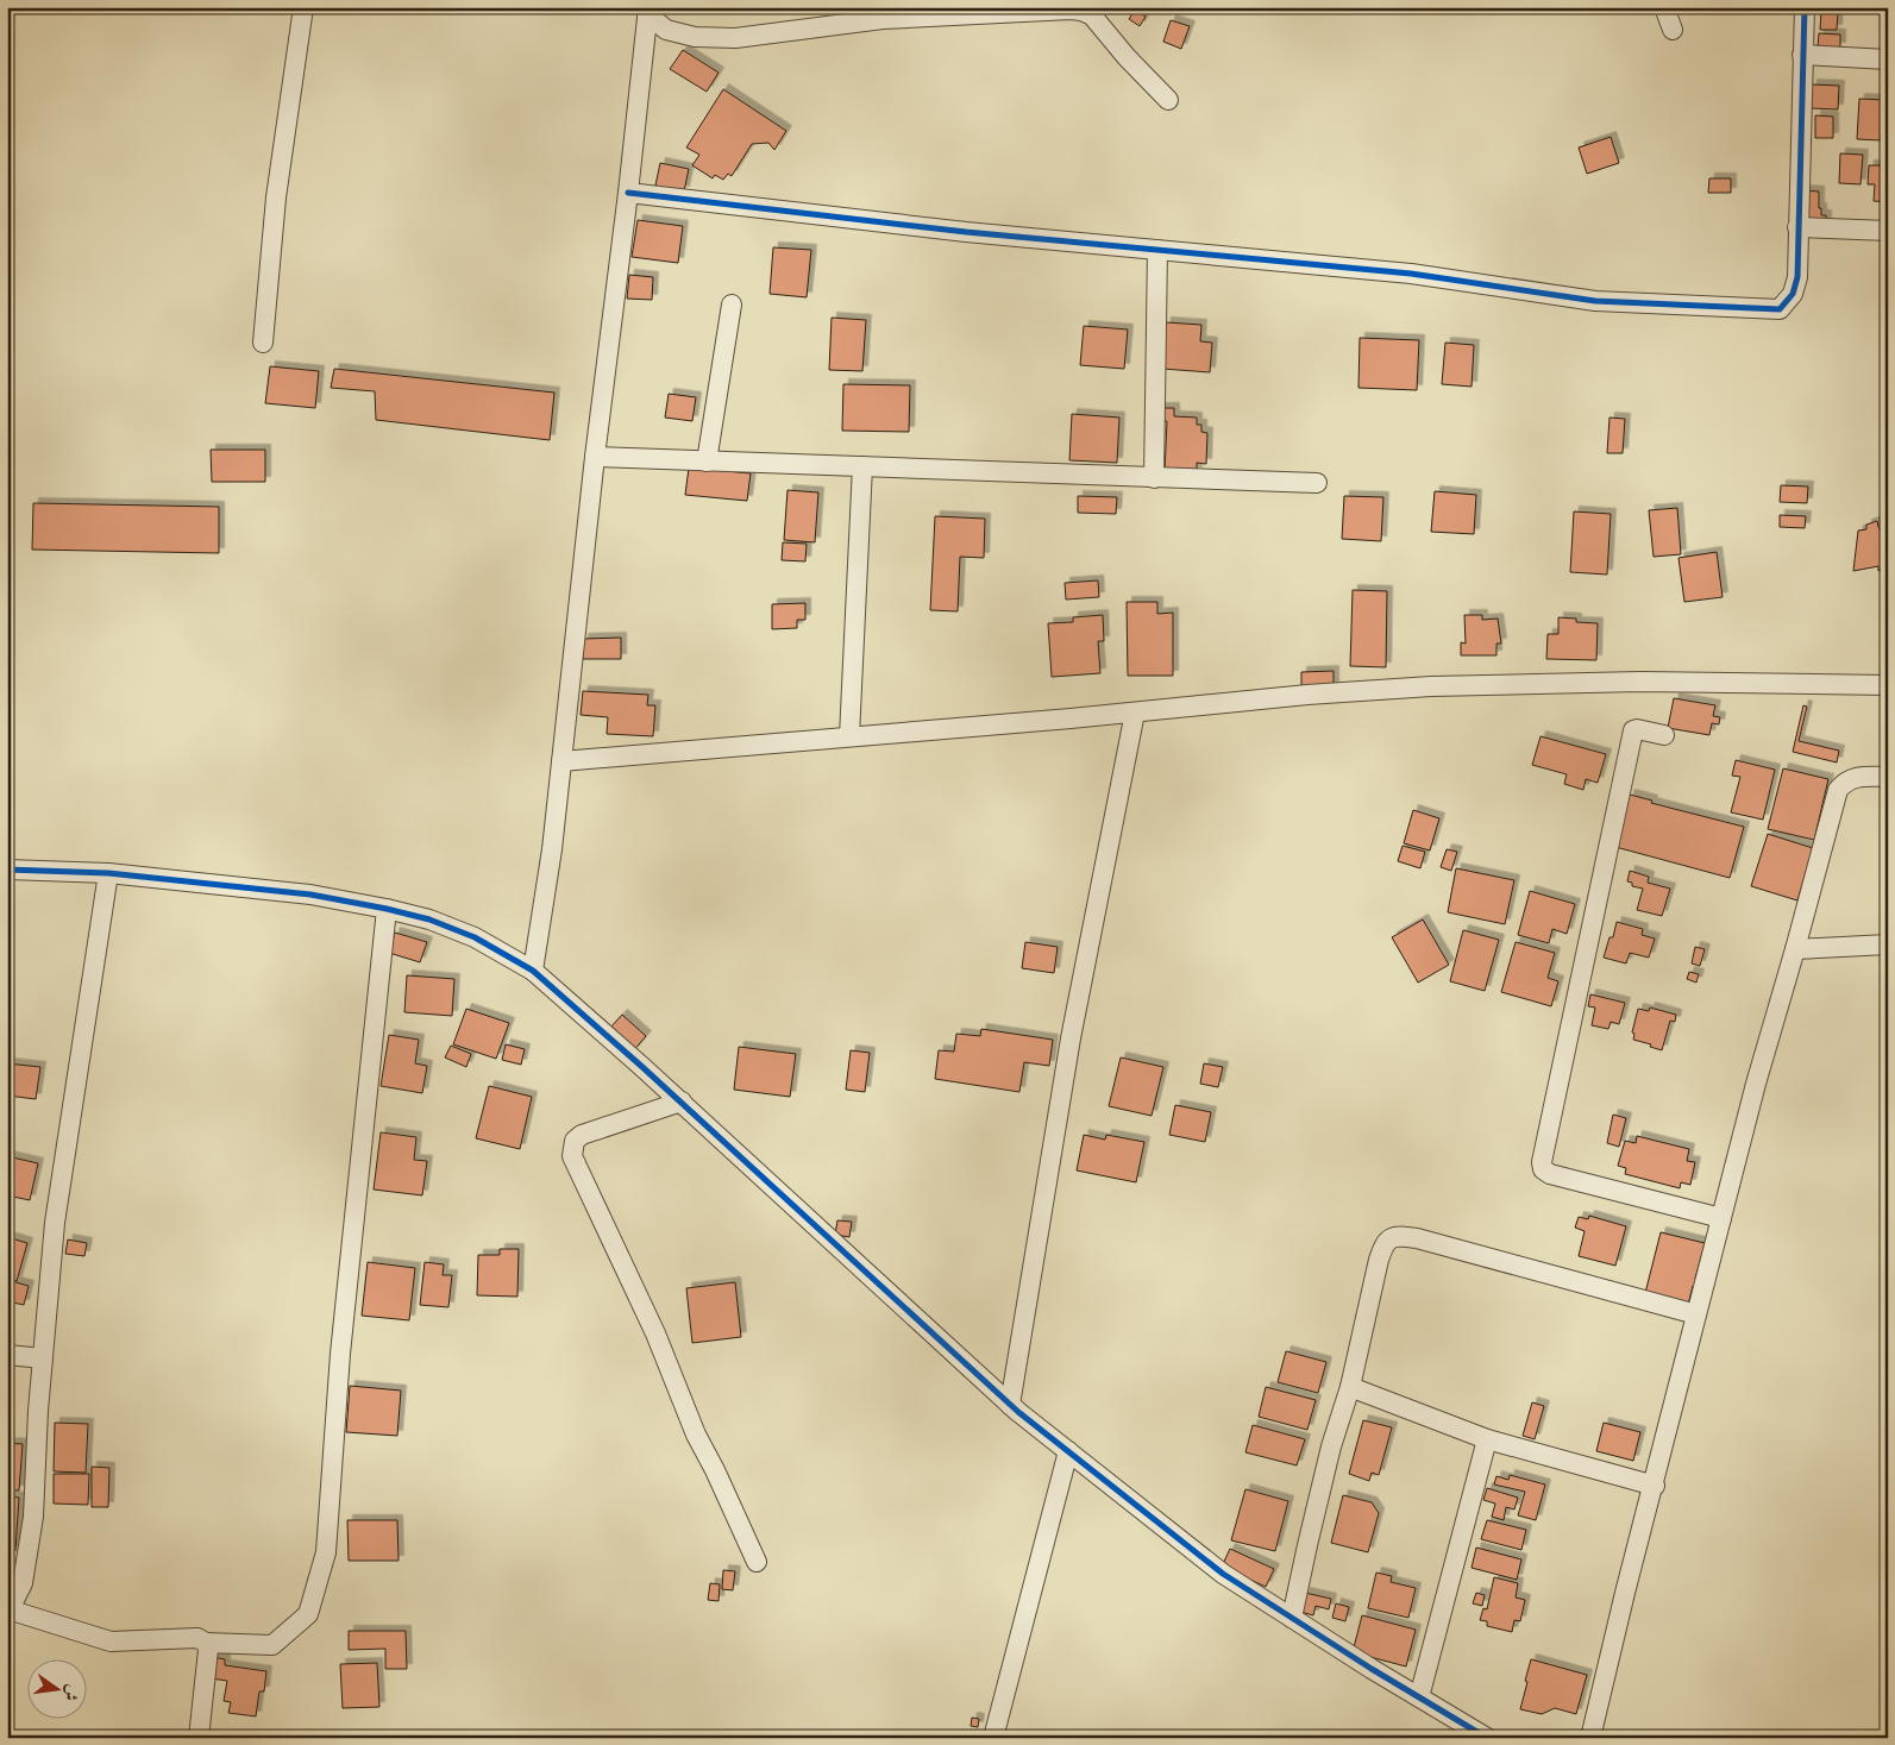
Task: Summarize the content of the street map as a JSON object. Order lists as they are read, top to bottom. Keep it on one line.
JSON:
{"north":"right"}
